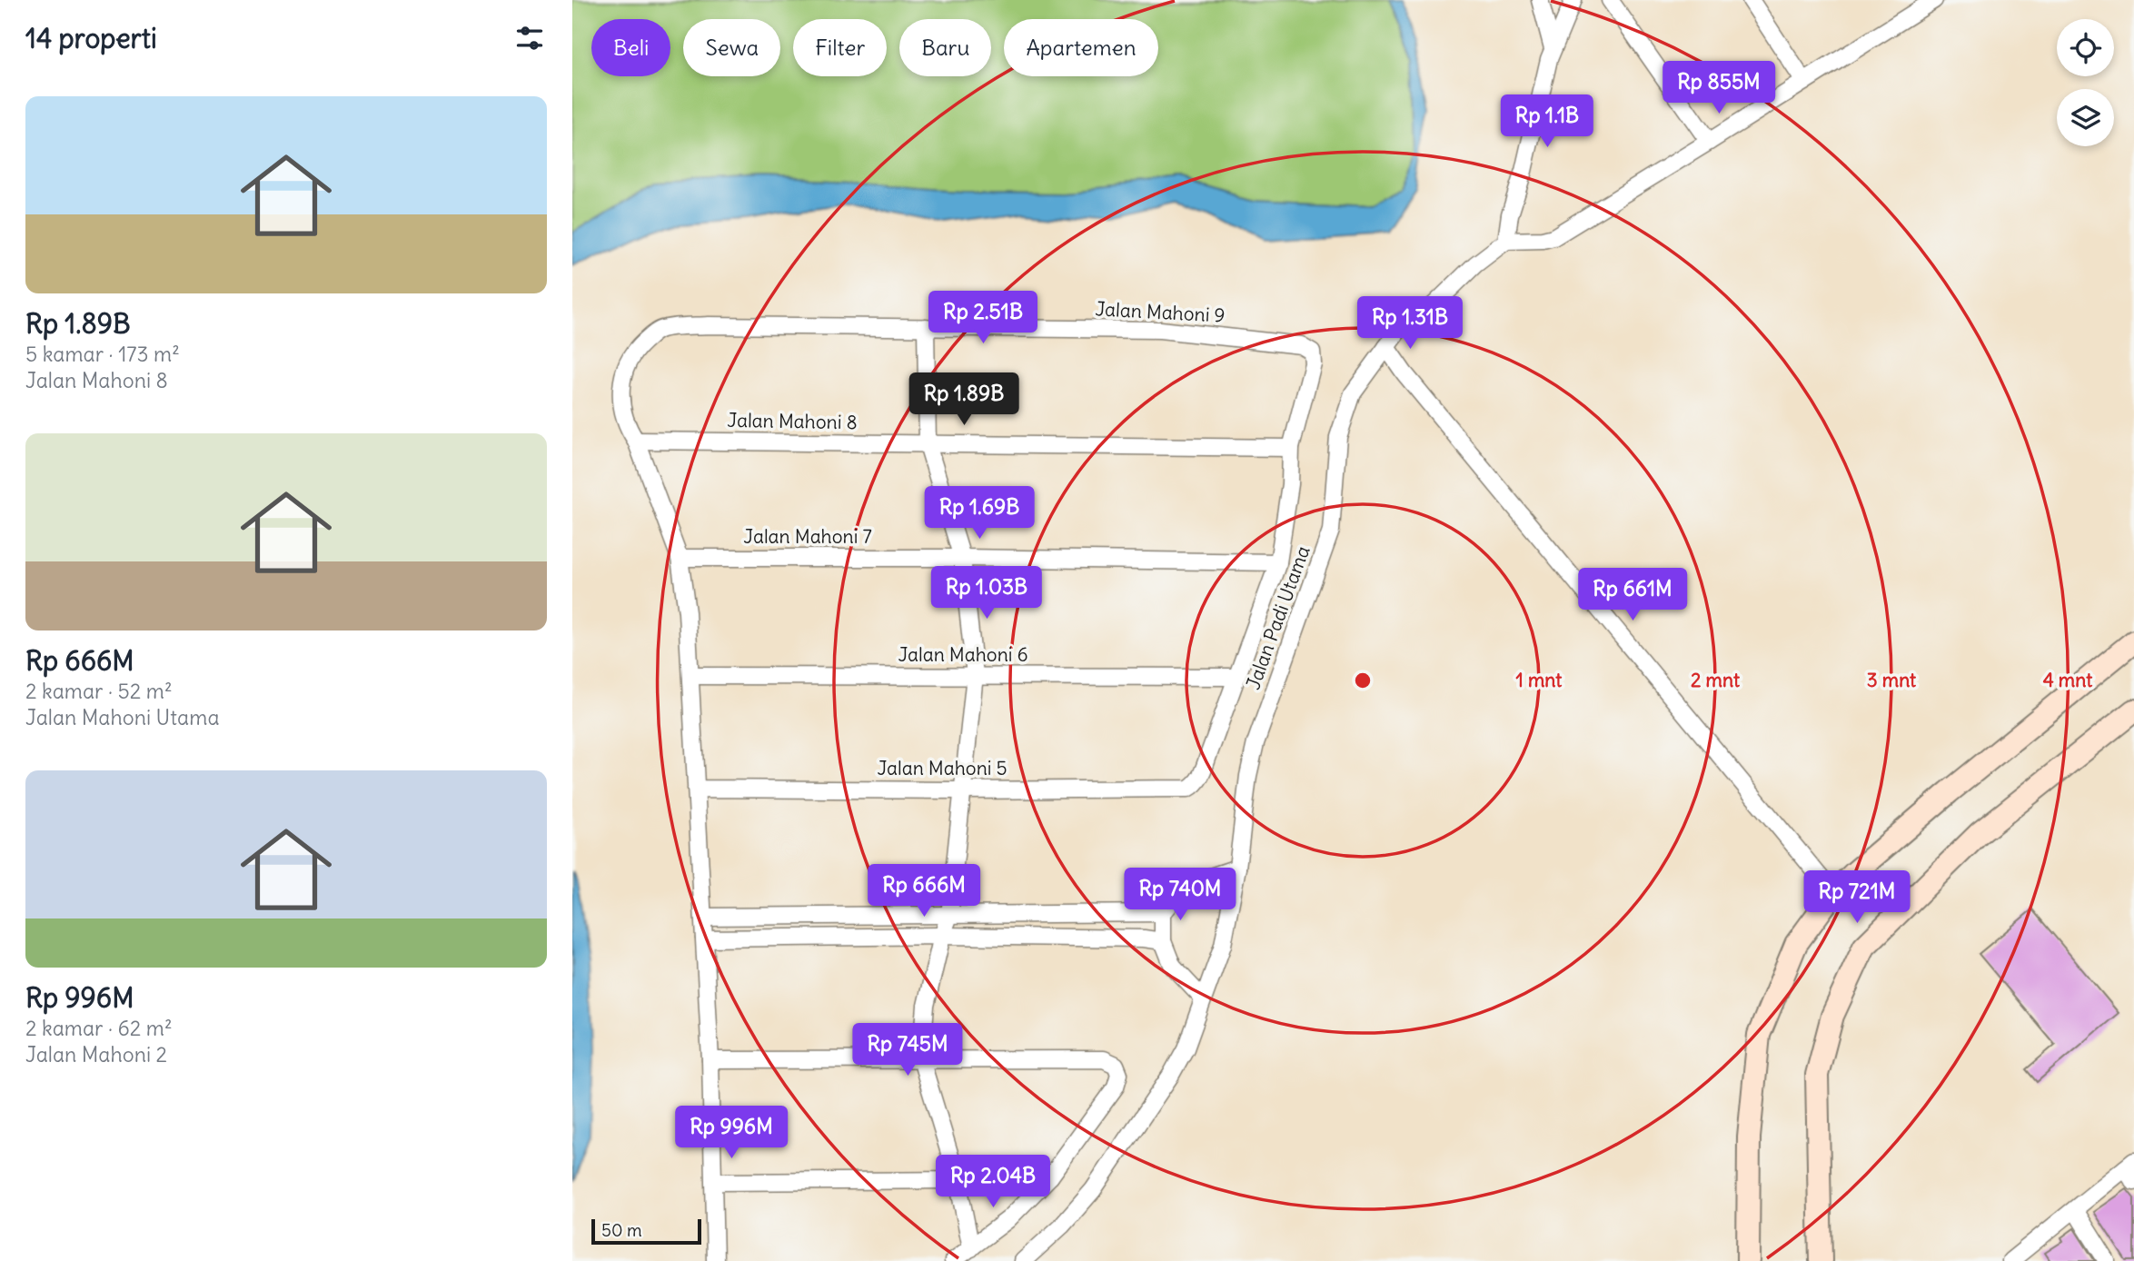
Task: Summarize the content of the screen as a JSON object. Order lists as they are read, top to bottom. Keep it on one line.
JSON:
{"streets":{"street":["Jalan Mahoni 9","Jalan Mahoni 8","Jalan Mahoni 7","Jalan Padi Utama","Jalan Mahoni 6","Jalan Mahoni 5"]},"crossings":[["Jalan Mahoni 9","Jalan Mahoni 8"],["Jalan Mahoni 6","Jalan Mahoni 5"]],"scale_bar":"50 m","page":{"heading":"14 properti","chip":["Beli","Sewa","Filter","Baru","Apartemen"],"price":["Rp 855M","Rp 1.1B","Rp 2.51B","Rp 1.31B","Rp 1.89B","Rp 1.69B","Rp 1.03B","Rp 661M","Rp 666M","Rp 740M","Rp 721M","Rp 745M","Rp 996M","Rp 2.04B"],"list":[{"name":"Rp 1.89B","note":"5 kamar · 173 m² · Jalan Mahoni 8"},{"name":"Rp 666M","note":"2 kamar · 52 m² · Jalan Mahoni Utama"},{"name":"Rp 996M","note":"2 kamar · 62 m² · Jalan Mahoni 2"}],"scale":"50 m"},"rings":["1 mnt","2 mnt","3 mnt","4 mnt"]}
